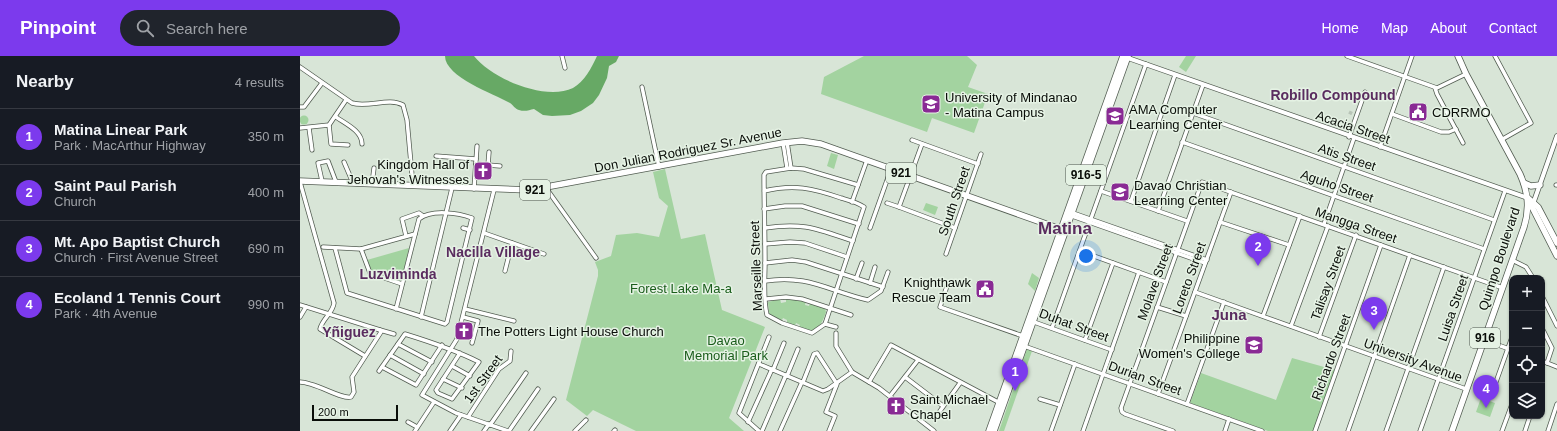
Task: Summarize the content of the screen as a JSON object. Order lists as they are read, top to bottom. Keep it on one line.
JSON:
{"streets":{"main road":["Don Julian Rodriguez Sr. Avenue","921","916-5","Quimpo Boulevard","916"],"street":["Acacia Street","Atis Street","Aguho Street","South Street","Mangga Street","Marseille Street","Loreto Street","Molave Street","Talisay Street","Luisa Street","Duhat Street","Richardo Street","University Avenue","Durian Street","1st Street"]},"crossings":[["Acacia Street","916-5"],["Acacia Street","Quimpo Boulevard"],["Acacia Street","Luisa Street"],["Don Julian Rodriguez Sr. Avenue","916-5"],["Don Julian Rodriguez Sr. Avenue","South Street"],["Atis Street","Luisa Street"],["916-5","Duhat Street"],["916-5","Durian Street"],["Aguho Street","Luisa Street"],["Mangga Street","Quimpo Boulevard"],["Mangga Street","Loreto Street"],["Mangga Street","Molave Street"],["Mangga Street","Talisay Street"],["Mangga Street","Luisa Street"],["Mangga Street","Richardo Street"],["Quimpo Boulevard","University Avenue"],["Loreto Street","University Avenue"],["Loreto Street","Durian Street"],["Molave Street","Durian Street"],["Talisay Street","University Avenue"],["Luisa Street","University Avenue"],["Richardo Street","University Avenue"]],"districts":["Robillo Compound","Matina","Nacilla Village","Luzviminda","Juna","Yñiguez"],"parks":["Forest Lake Ma-a","Davao Memorial Park"],"places":{"school or university":["University of Mindanao - Matina Campus","AMA Computer Learning Center","Davao Christian Learning Center","Philippine Women's College"],"public building":["CDRRMO","Knighthawk Rescue Team"],"church":["Kingdom Hall of Jehovah's Witnesses","The Potters Light House Church","Saint Michael Chapel"]},"scale_bar":"200 m","page":{"header":"Pinpoint","search":"Search here","nav":["Home","Map","About","Contact"],"heading":["Nearby","4 results"],"list":[{"mark":"1","name":"Matina Linear Park","note":"Park · MacArthur Highway","value":"350 m"},{"mark":"2","name":"Saint Paul Parish","note":"Church","value":"400 m"},{"mark":"3","name":"Mt. Apo Baptist Church","note":"Church · First Avenue Street","value":"690 m"},{"mark":"4","name":"Ecoland 1 Tennis Court","note":"Park · 4th Avenue","value":"990 m"}],"pins":["2","3","1","4"],"map_buttons":["+","−"],"scale":"200 m"}}
